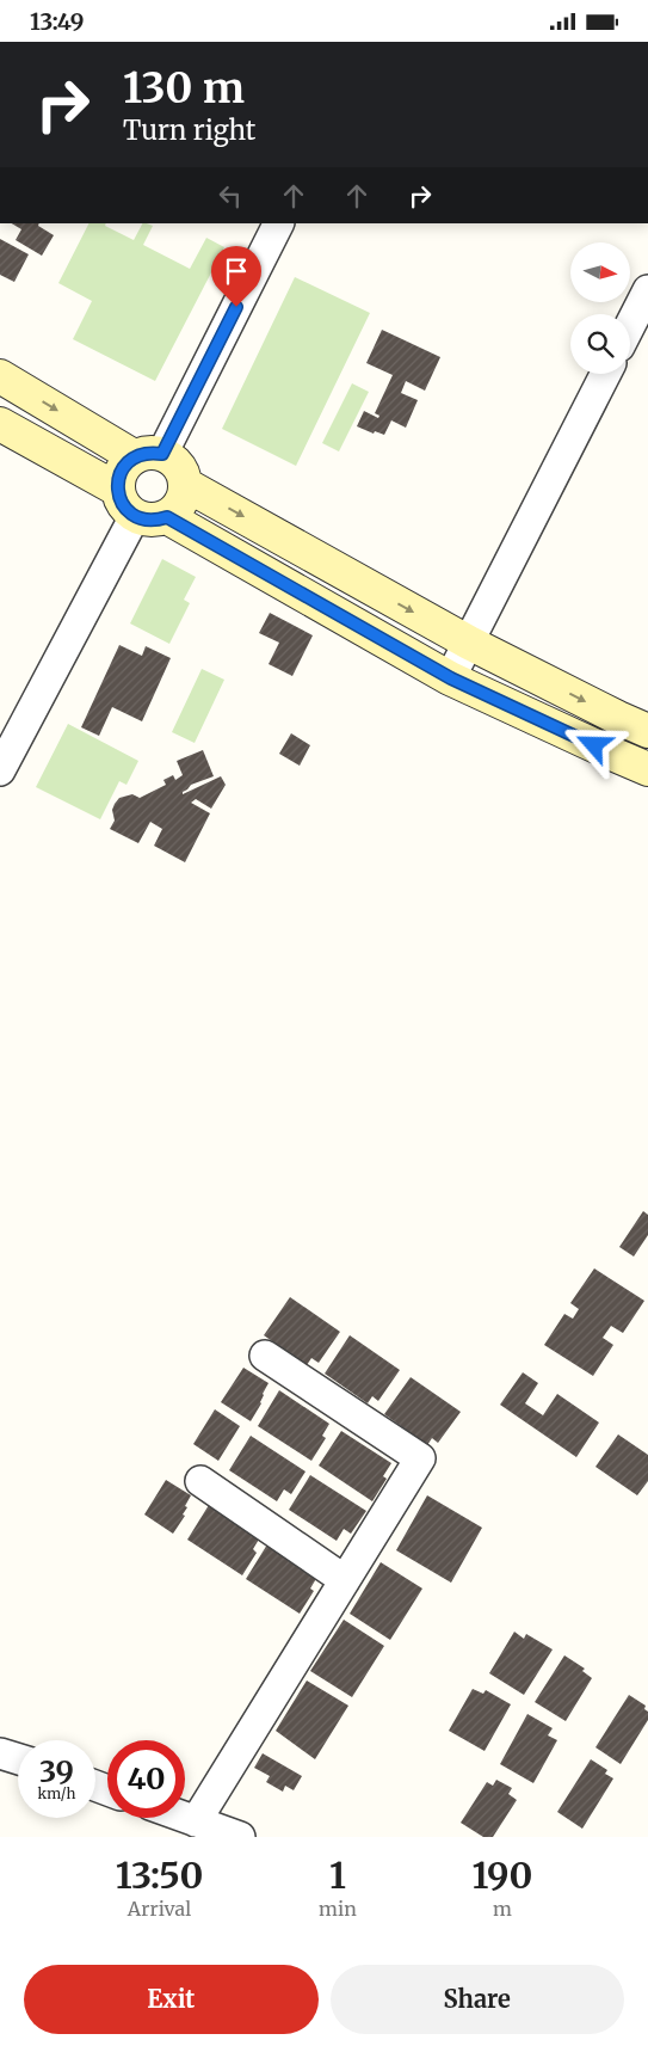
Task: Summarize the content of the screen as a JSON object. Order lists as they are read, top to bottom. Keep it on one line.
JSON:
{"north":"right","page":{"status":"13:49","turn":["130 m","Turn right"],"speed":"39 km/h","limit":"40","eta":["13:50","Arrival","1","min","190","m"],"buttons":["Exit","Share"]}}
